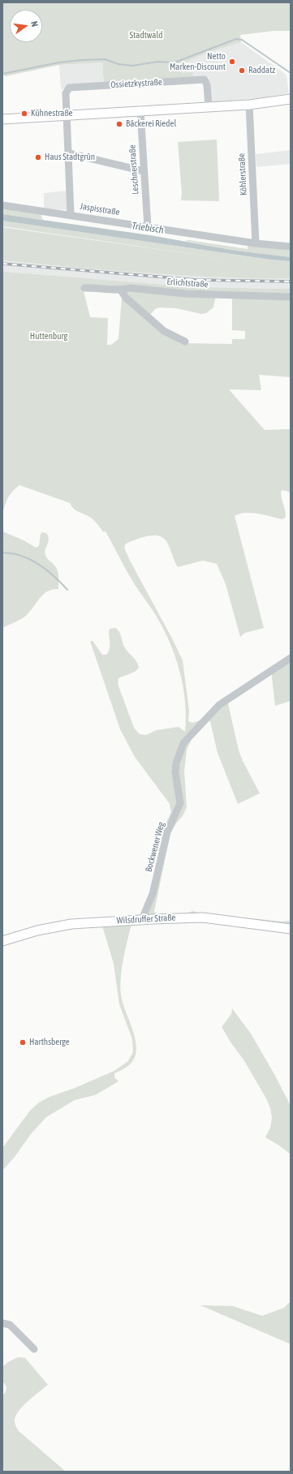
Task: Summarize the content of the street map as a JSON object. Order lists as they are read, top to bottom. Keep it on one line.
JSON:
{"streets":{"main road":["Wilsdruffer Straße"],"street":["Ossietzkystraße","Leschnerstraße","Köhlerstraße","Jaspisstraße","Erlichtstraße","Bockwener Weg"]},"crossings":[["Leschnerstraße","Jaspisstraße"],["Köhlerstraße","Jaspisstraße"],["Bockwener Weg","Wilsdruffer Straße"]],"water":["Triebisch"],"parks":["Stadtwald","Huttenburg"],"places":["Netto Marken-Discount","Raddatz","Kühnestraße","Bäckerei Riedel","Haus Stadtgrün","Harthsberge"],"north":"right"}
